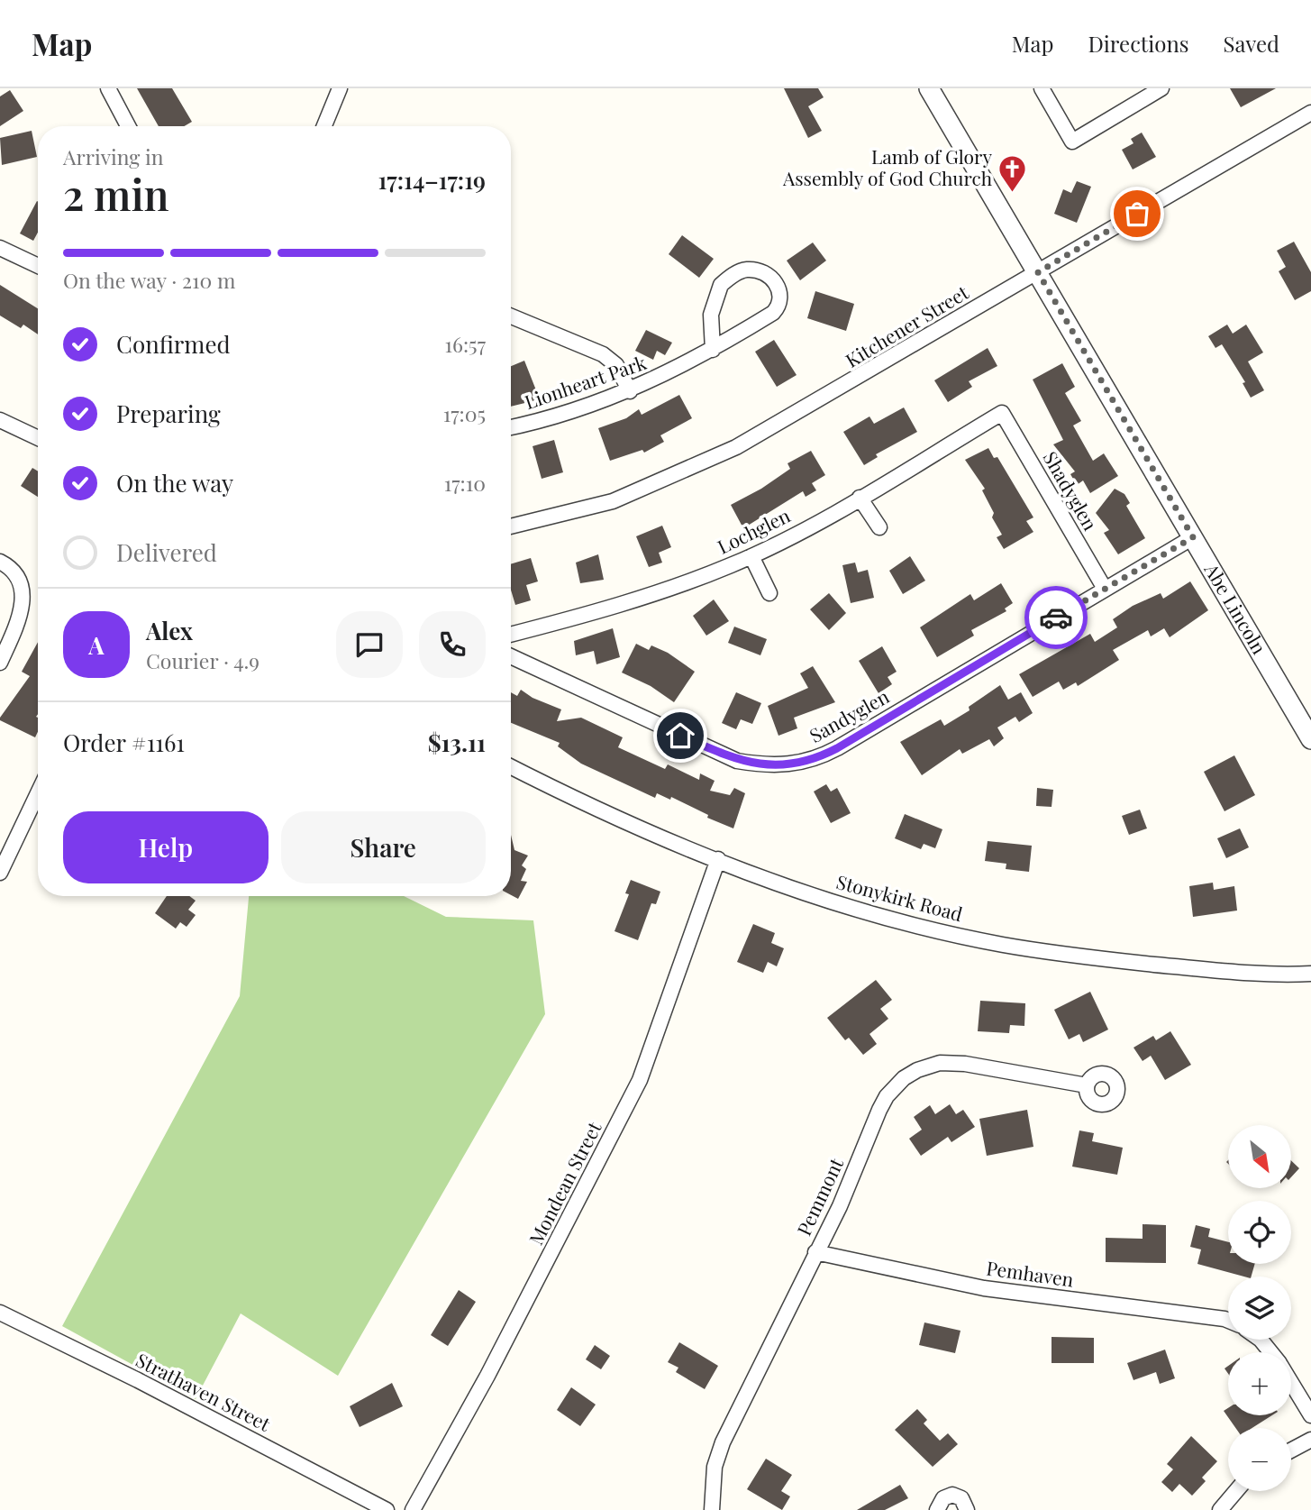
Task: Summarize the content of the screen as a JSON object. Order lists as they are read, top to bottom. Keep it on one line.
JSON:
{"streets":{"street":["Kitchener Street","Lionheart Park","Shadyglen","Lochglen","Abe Lincoln","Sandyglen","Stonykirk Road","Mondean Street","Pemmont","Pemhaven","Strathaven Street"]},"crossings":[["Kitchener Street","Abe Lincoln"],["Shadyglen","Lochglen"],["Shadyglen","Sandyglen"],["Abe Lincoln","Sandyglen"],["Stonykirk Road","Mondean Street"],["Pemmont","Pemhaven"]],"places":{"church":["Lamb of Glory Assembly of God Church"]},"north":"bottom right","page":{"header":"Map","nav":["Map","Directions","Saved"],"heading":["2 min","Arriving in","17:14–17:19"],"panel":["Alex","Courier · 4.9","Order #1161","$13.11"],"bar":"On the way · 210 m","list":[["Confirmed","16:57"],["Preparing","17:05"],["On the way","17:10"],"Delivered"],"round":"A","buttons":["Help","Share"],"map_buttons":["+","−"]}}
